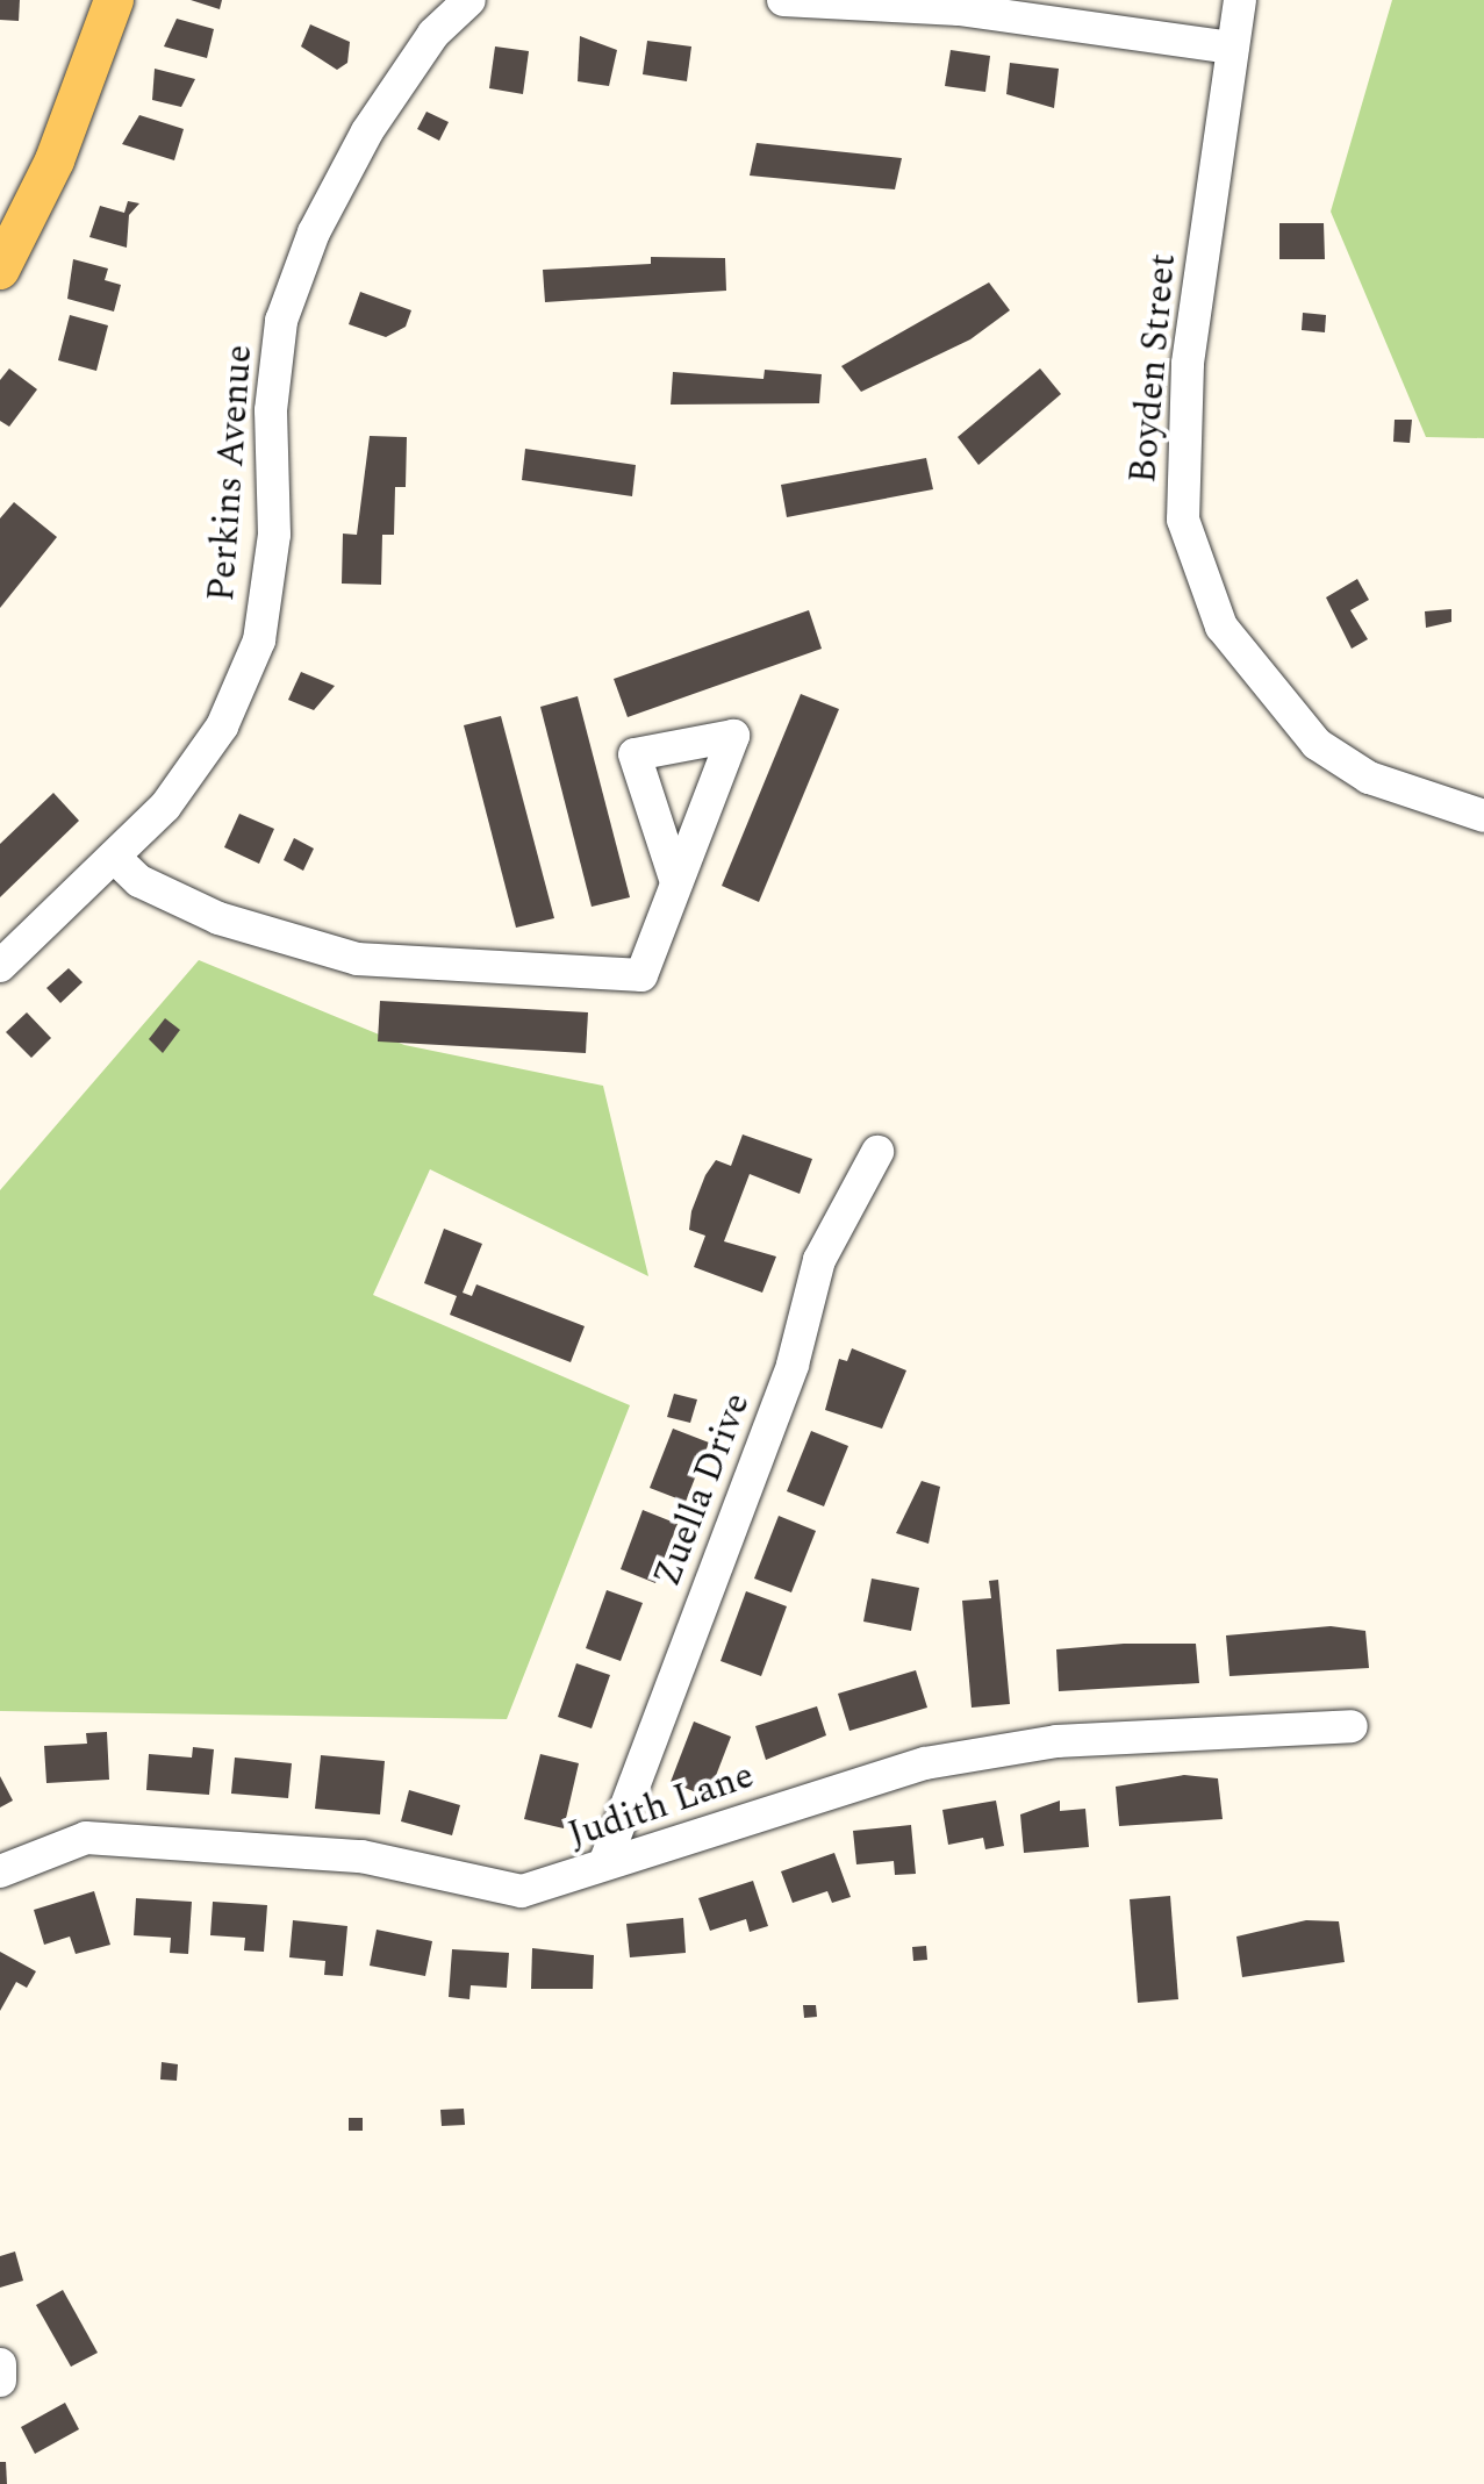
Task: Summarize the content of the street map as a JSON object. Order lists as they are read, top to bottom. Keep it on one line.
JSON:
{"streets":{"street":["Boyden Street","Perkins Avenue","Zuella Drive","Judith Lane"]},"crossings":[["Zuella Drive","Judith Lane"]]}
